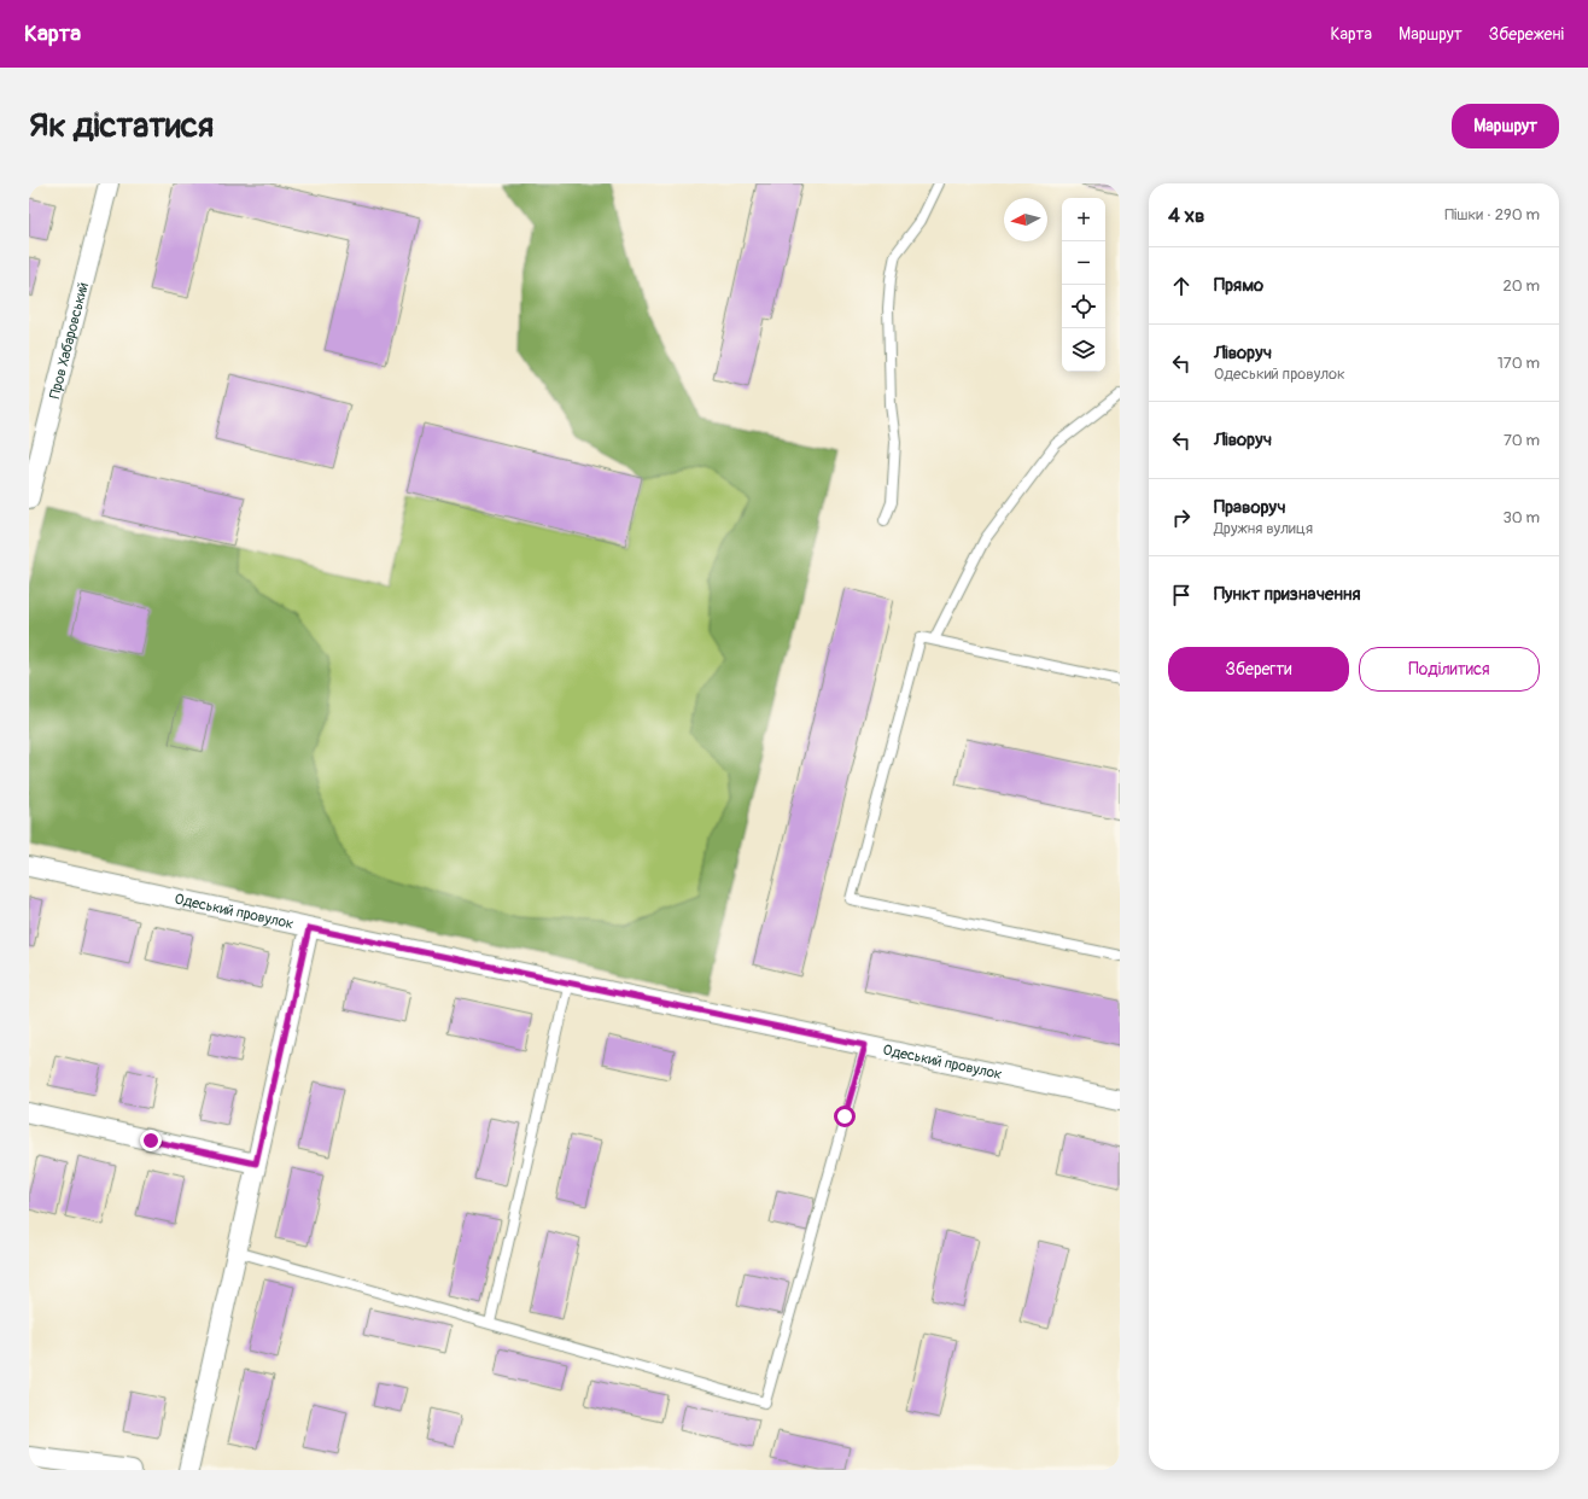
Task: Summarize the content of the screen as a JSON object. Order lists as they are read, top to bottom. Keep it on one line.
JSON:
{"streets":{"street":["Пров Хабаровський","Одеський провулок"]},"north":"left","page":{"header":"Карта","nav":["Карта","Маршрут","Збережені"],"buttons":["Маршрут",["Зберегти","Поділитися"]],"title":"Як дістатися","heading":["4 хв","Пішки · 290 m"],"map_buttons":["+","−"],"list":[["Прямо","20 m"],["Ліворуч","Одеський провулок","170 m"],["Ліворуч","70 m"],["Праворуч","Дружня вулиця","30 m"],"Пункт призначення"]}}
